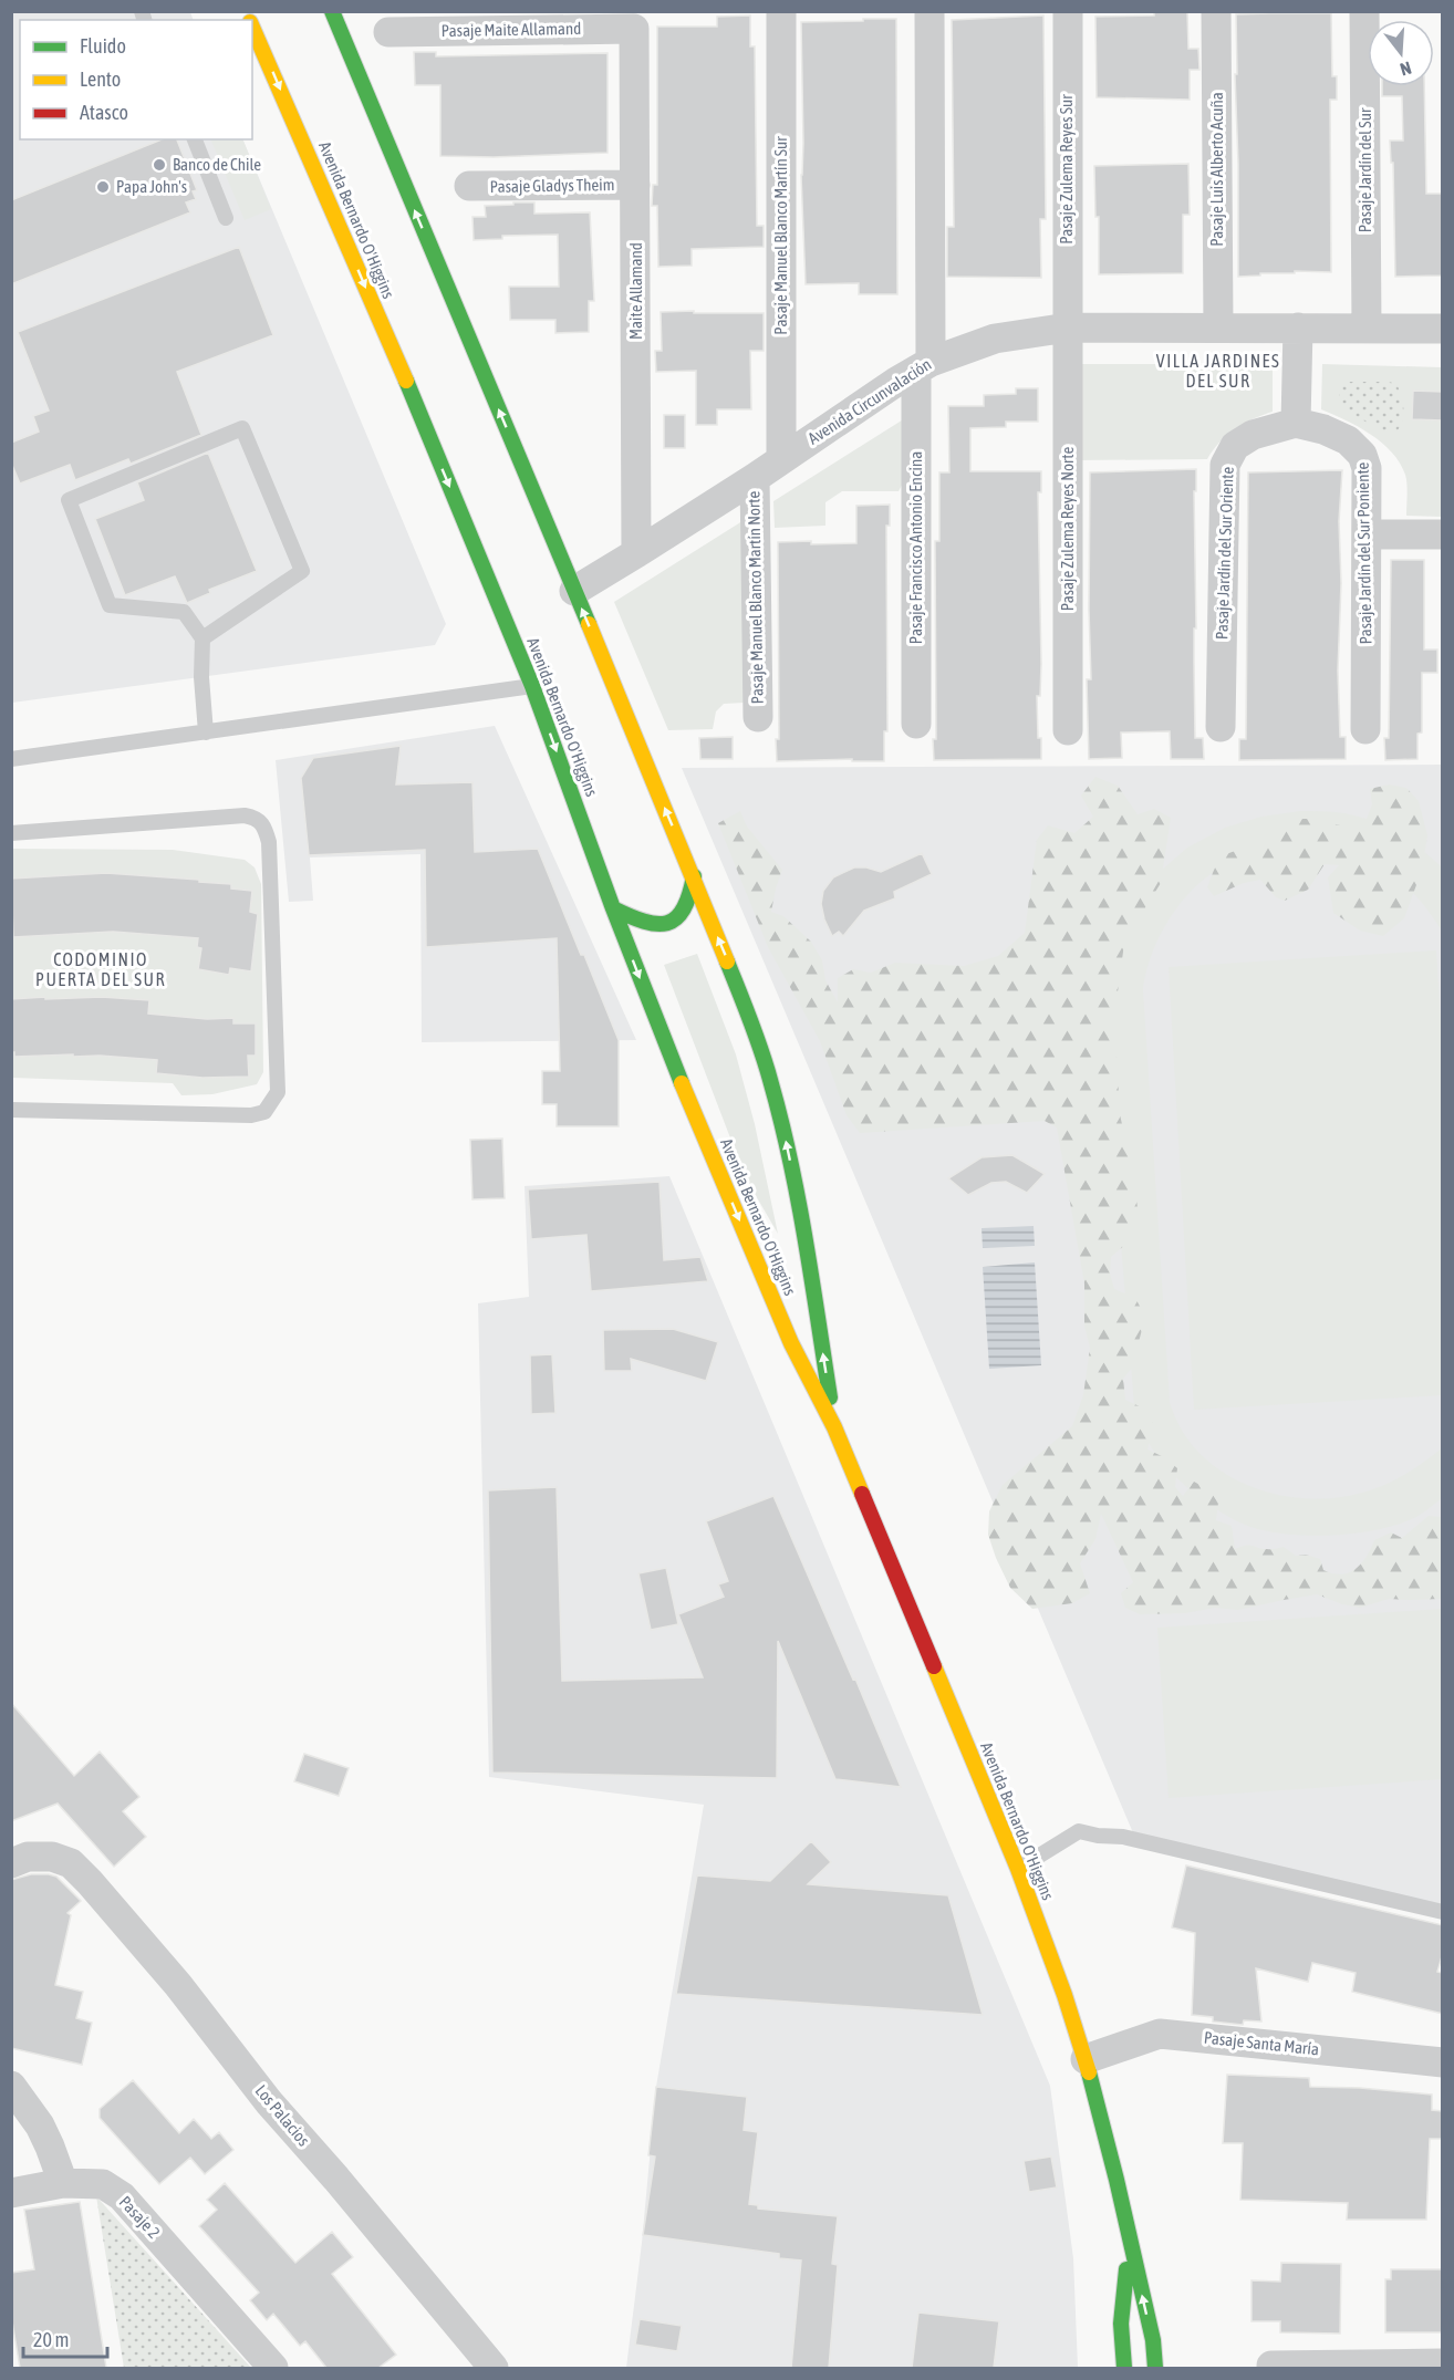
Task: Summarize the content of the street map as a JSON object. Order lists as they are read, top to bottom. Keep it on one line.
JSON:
{"streets":{"main road":["Avenida Bernardo O'Higgins"],"street":["Pasaje Maite Allamand","Pasaje Zulema Reyes Sur","Pasaje Luis Alberto Acuña","Pasaje Jardín del Sur","Pasaje Gladys Theim","Pasaje Manuel Blanco Martín Sur","Maite Allamand","Avenida Circunvalación","Pasaje Zulema Reyes Norte","Pasaje Francisco Antonio Encina","Pasaje Jardín del Sur Oriente","Pasaje Jardín del Sur Poniente","Pasaje Manuel Blanco Martín Norte","Pasaje Santa María","Los Palacios","Pasaje 2"]},"crossings":[["Pasaje Maite Allamand","Maite Allamand"],["Pasaje Zulema Reyes Sur","Avenida Circunvalación"],["Pasaje Zulema Reyes Sur","Pasaje Zulema Reyes Norte"],["Pasaje Luis Alberto Acuña","Avenida Circunvalación"],["Pasaje Jardín del Sur","Avenida Circunvalación"],["Pasaje Gladys Theim","Maite Allamand"],["Avenida Bernardo O'Higgins","Avenida Circunvalación"],["Avenida Bernardo O'Higgins","Pasaje Santa María"],["Pasaje Manuel Blanco Martín Sur","Avenida Circunvalación"],["Maite Allamand","Avenida Circunvalación"],["Avenida Circunvalación","Pasaje Zulema Reyes Norte"],["Avenida Circunvalación","Pasaje Francisco Antonio Encina"],["Avenida Circunvalación","Pasaje Manuel Blanco Martín Norte"],["Pasaje Jardín del Sur Oriente","Pasaje Jardín del Sur Poniente"]],"districts":["VILLA JARDINES DEL SUR","CODOMINIO PUERTA DEL SUR"],"places":["Banco de Chile","Papa John's"],"legend":["Fluido","Lento","Atasco"],"scale_bar":"20 m","north":"bottom"}
